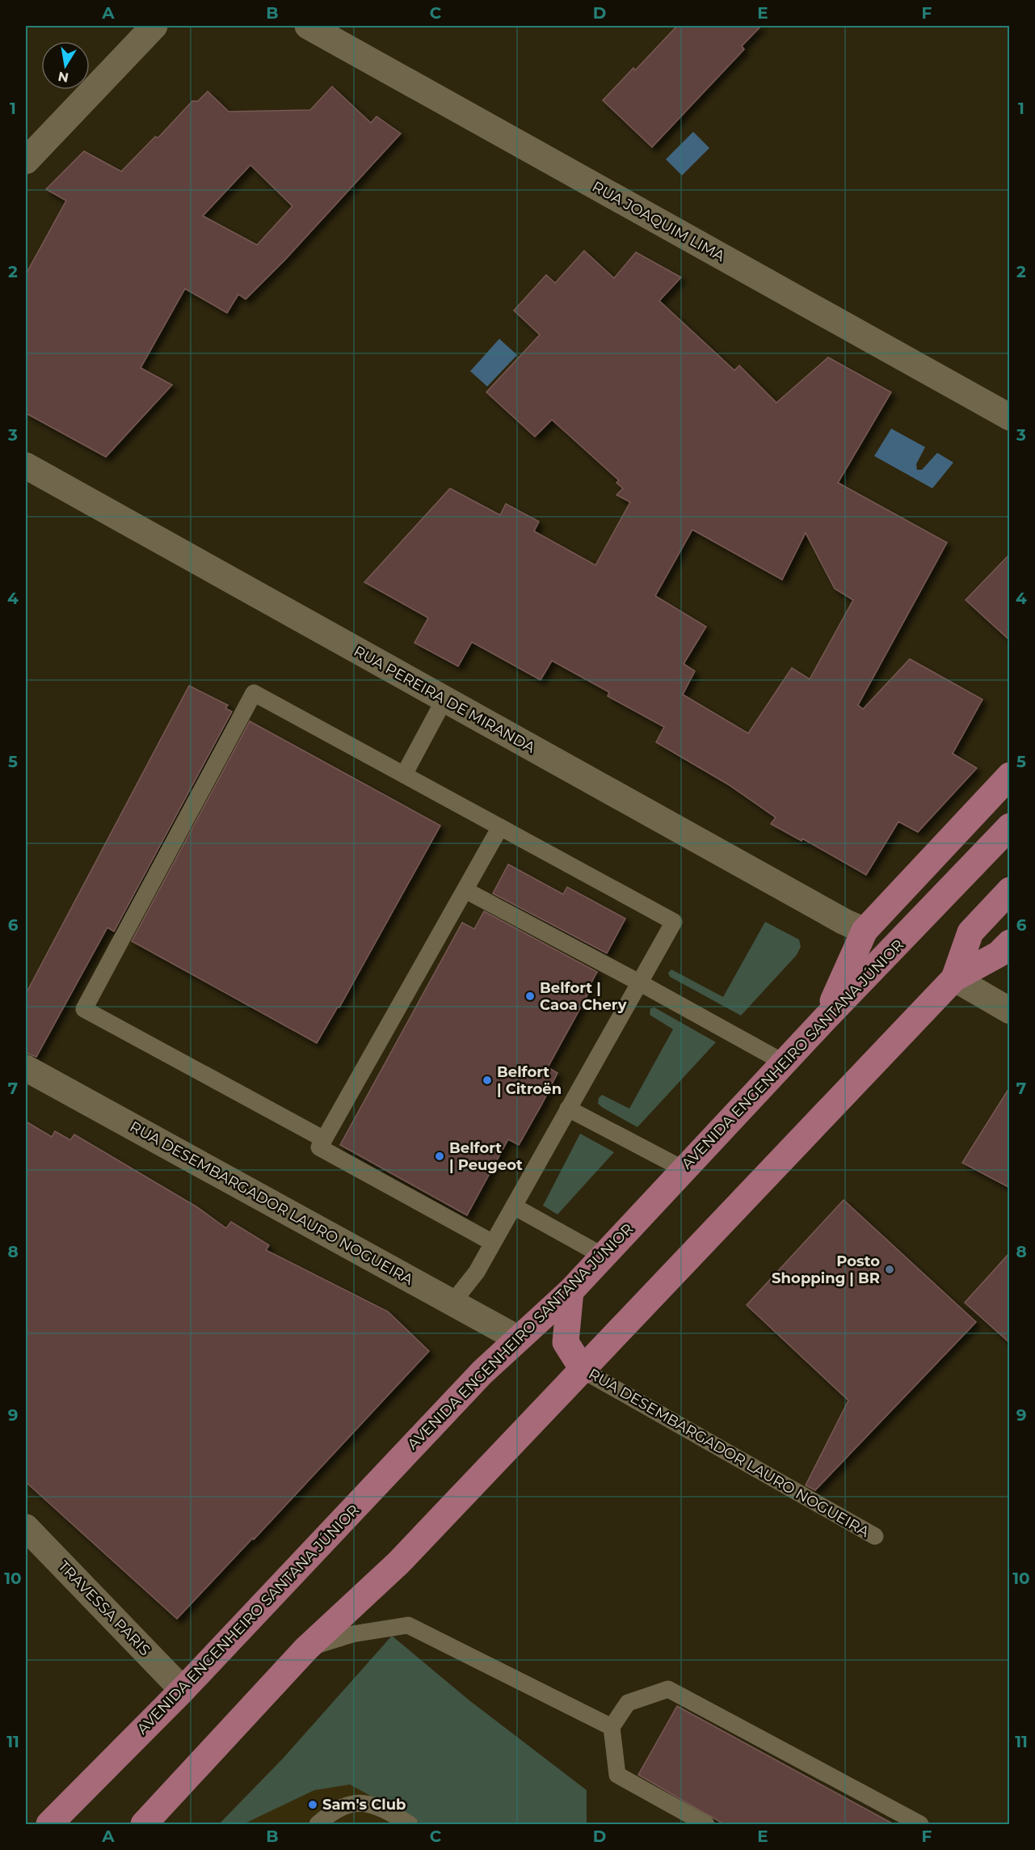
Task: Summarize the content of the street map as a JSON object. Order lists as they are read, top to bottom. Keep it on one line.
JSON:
{"streets":{"main road":["AVENIDA ENGENHEIRO SANTANA JÚNIOR"],"street":["RUA JOAQUIM LIMA","RUA PEREIRA DE MIRANDA","RUA DESEMBARGADOR LAURO NOGUEIRA","TRAVESSA PARIS"]},"crossings":[["AVENIDA ENGENHEIRO SANTANA JÚNIOR","RUA DESEMBARGADOR LAURO NOGUEIRA"],["AVENIDA ENGENHEIRO SANTANA JÚNIOR","TRAVESSA PARIS"]],"places":["Belfort | Caoa Chery","Belfort | Citroën","Belfort | Peugeot","Posto Shopping | BR","Sam's Club"],"north":"bottom","grid":{"columns":["A","B","C","D","E","F"],"rows":["1","2","3","4","5","6","7","8","9","10","11"]}}
